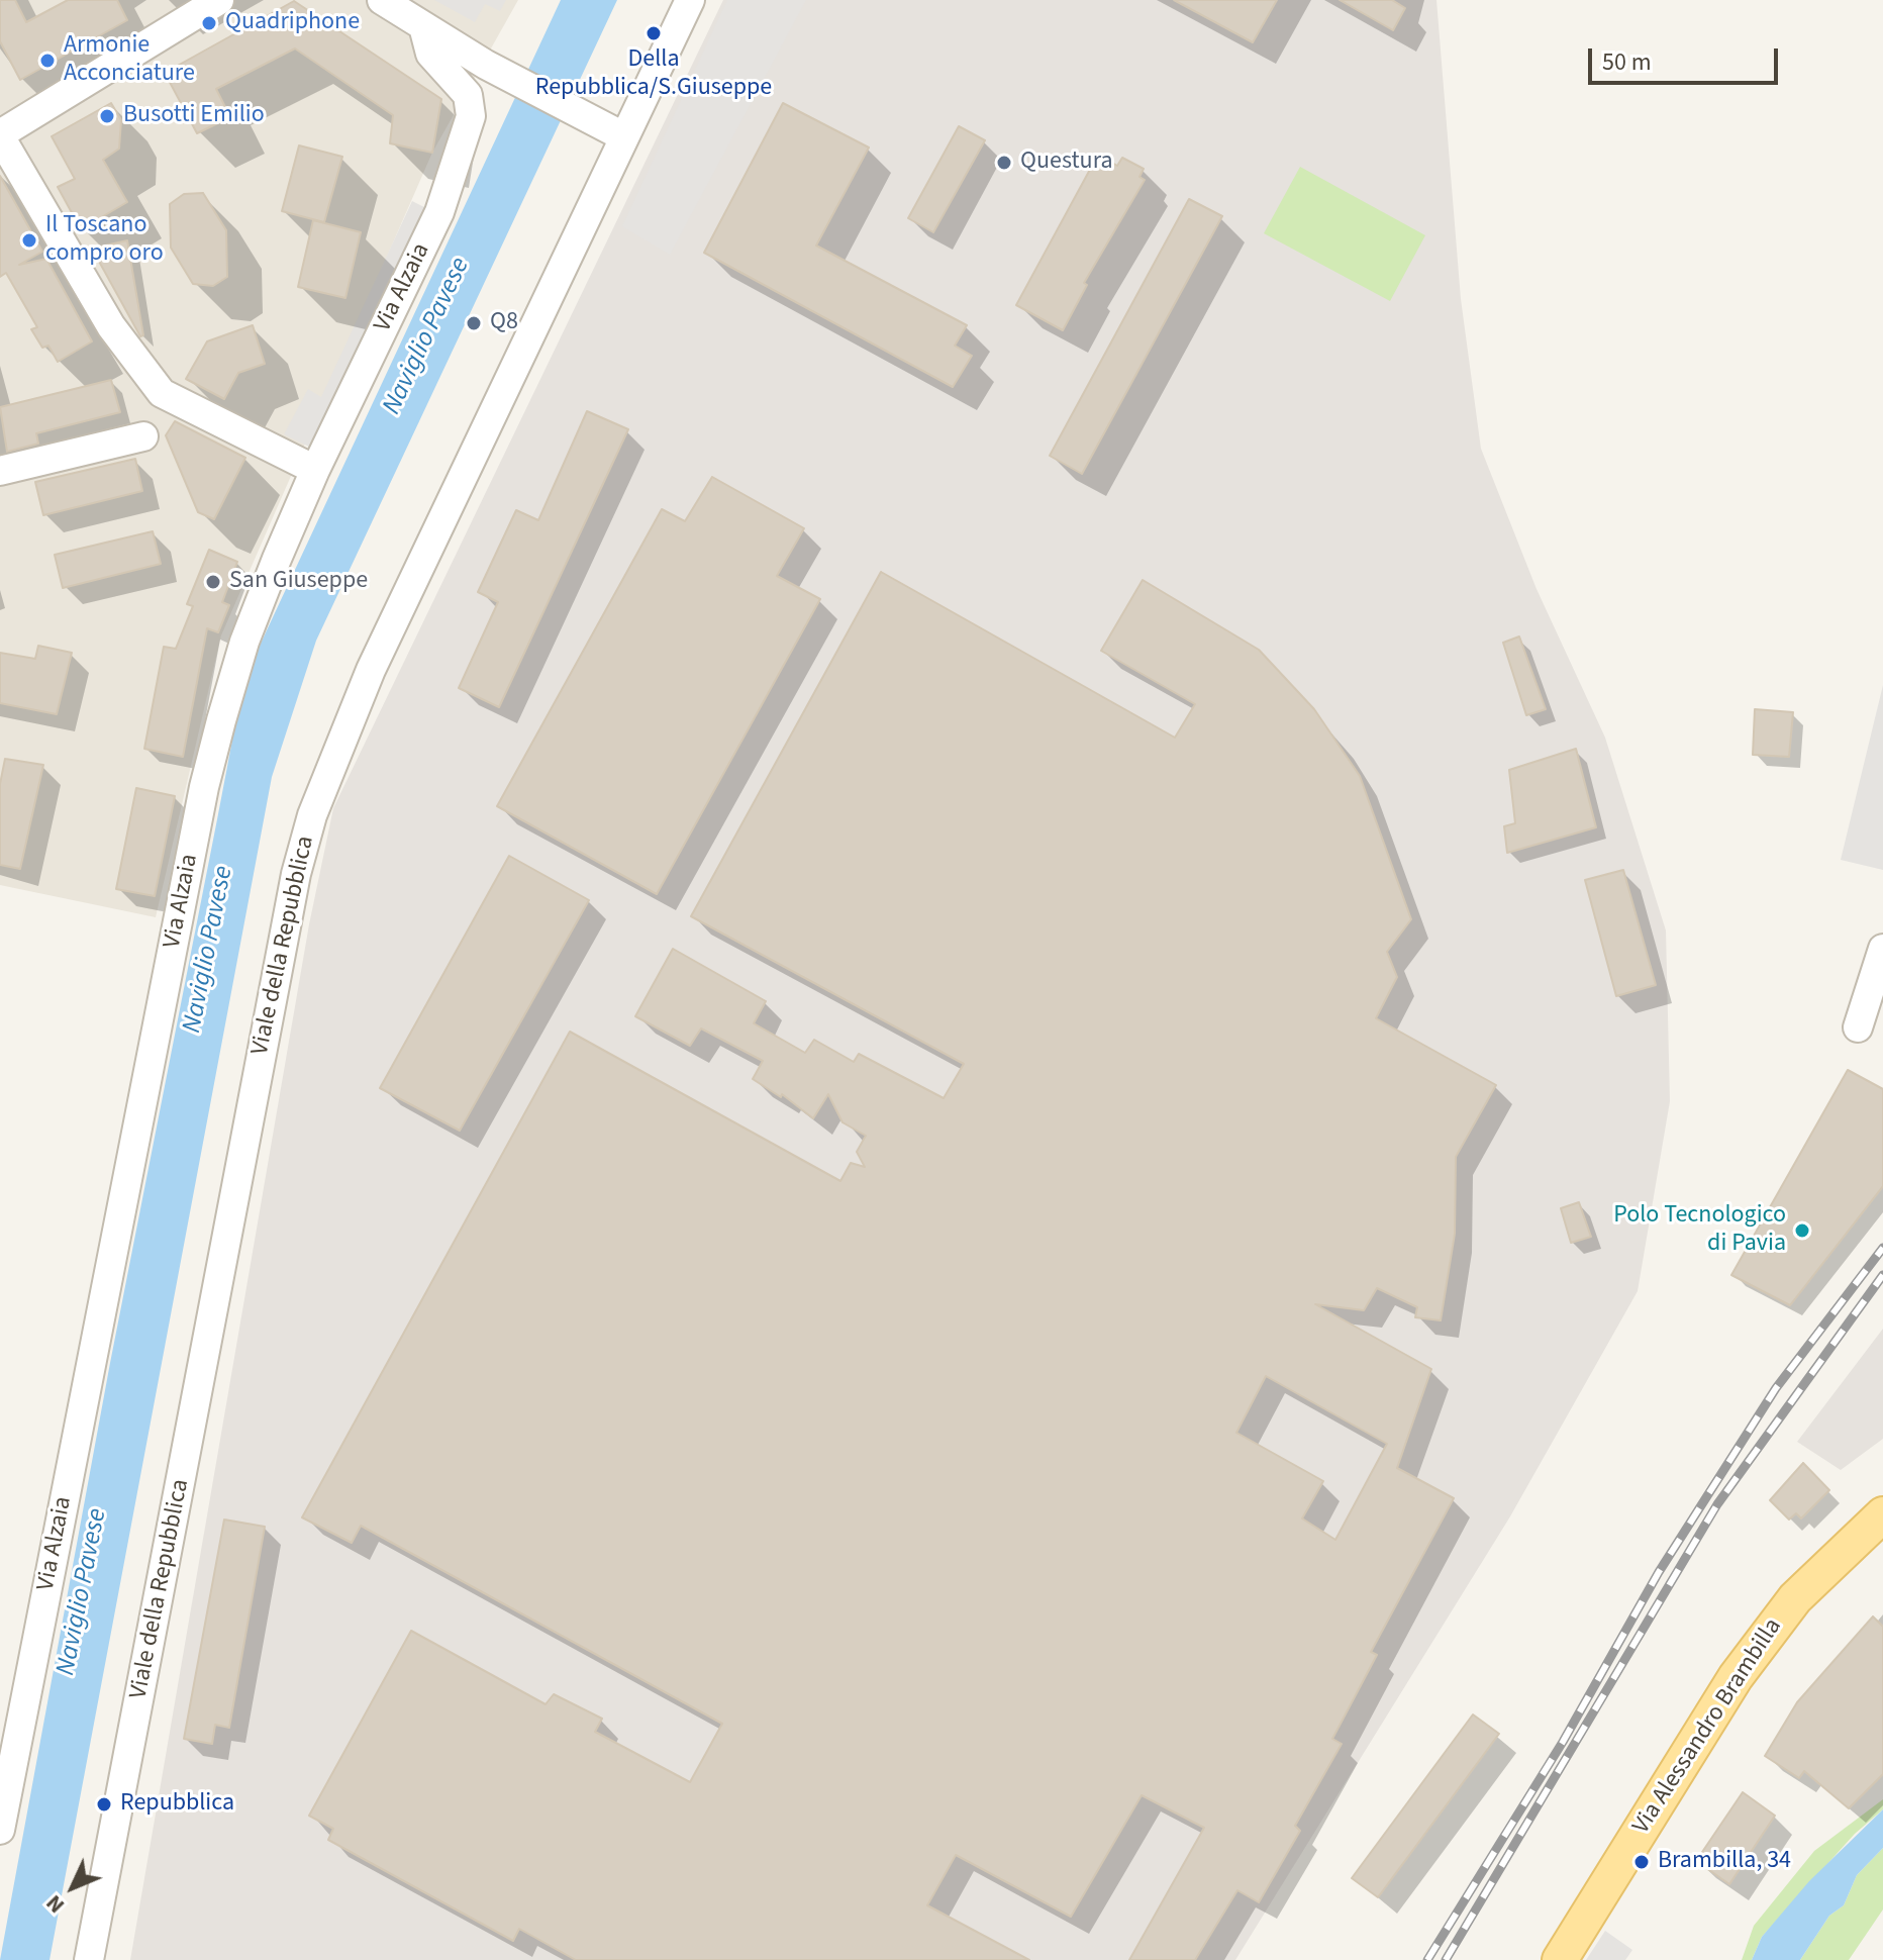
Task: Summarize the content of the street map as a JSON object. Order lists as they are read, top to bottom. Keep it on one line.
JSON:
{"streets":{"main road":["Via Alessandro Brambilla"],"street":["Via Alzaia","Viale della Repubblica"]},"water":["Naviglio Pavese"],"places":["Quadriphone","Della Repubblica/S.Giuseppe","Armonie Acconciature","Busotti Emilio","Questura","Il Toscano compro oro","Q8","San Giuseppe","Polo Tecnologico di Pavia","Repubblica","Brambilla, 34"],"scale_bar":"50 m","north":"bottom left"}
